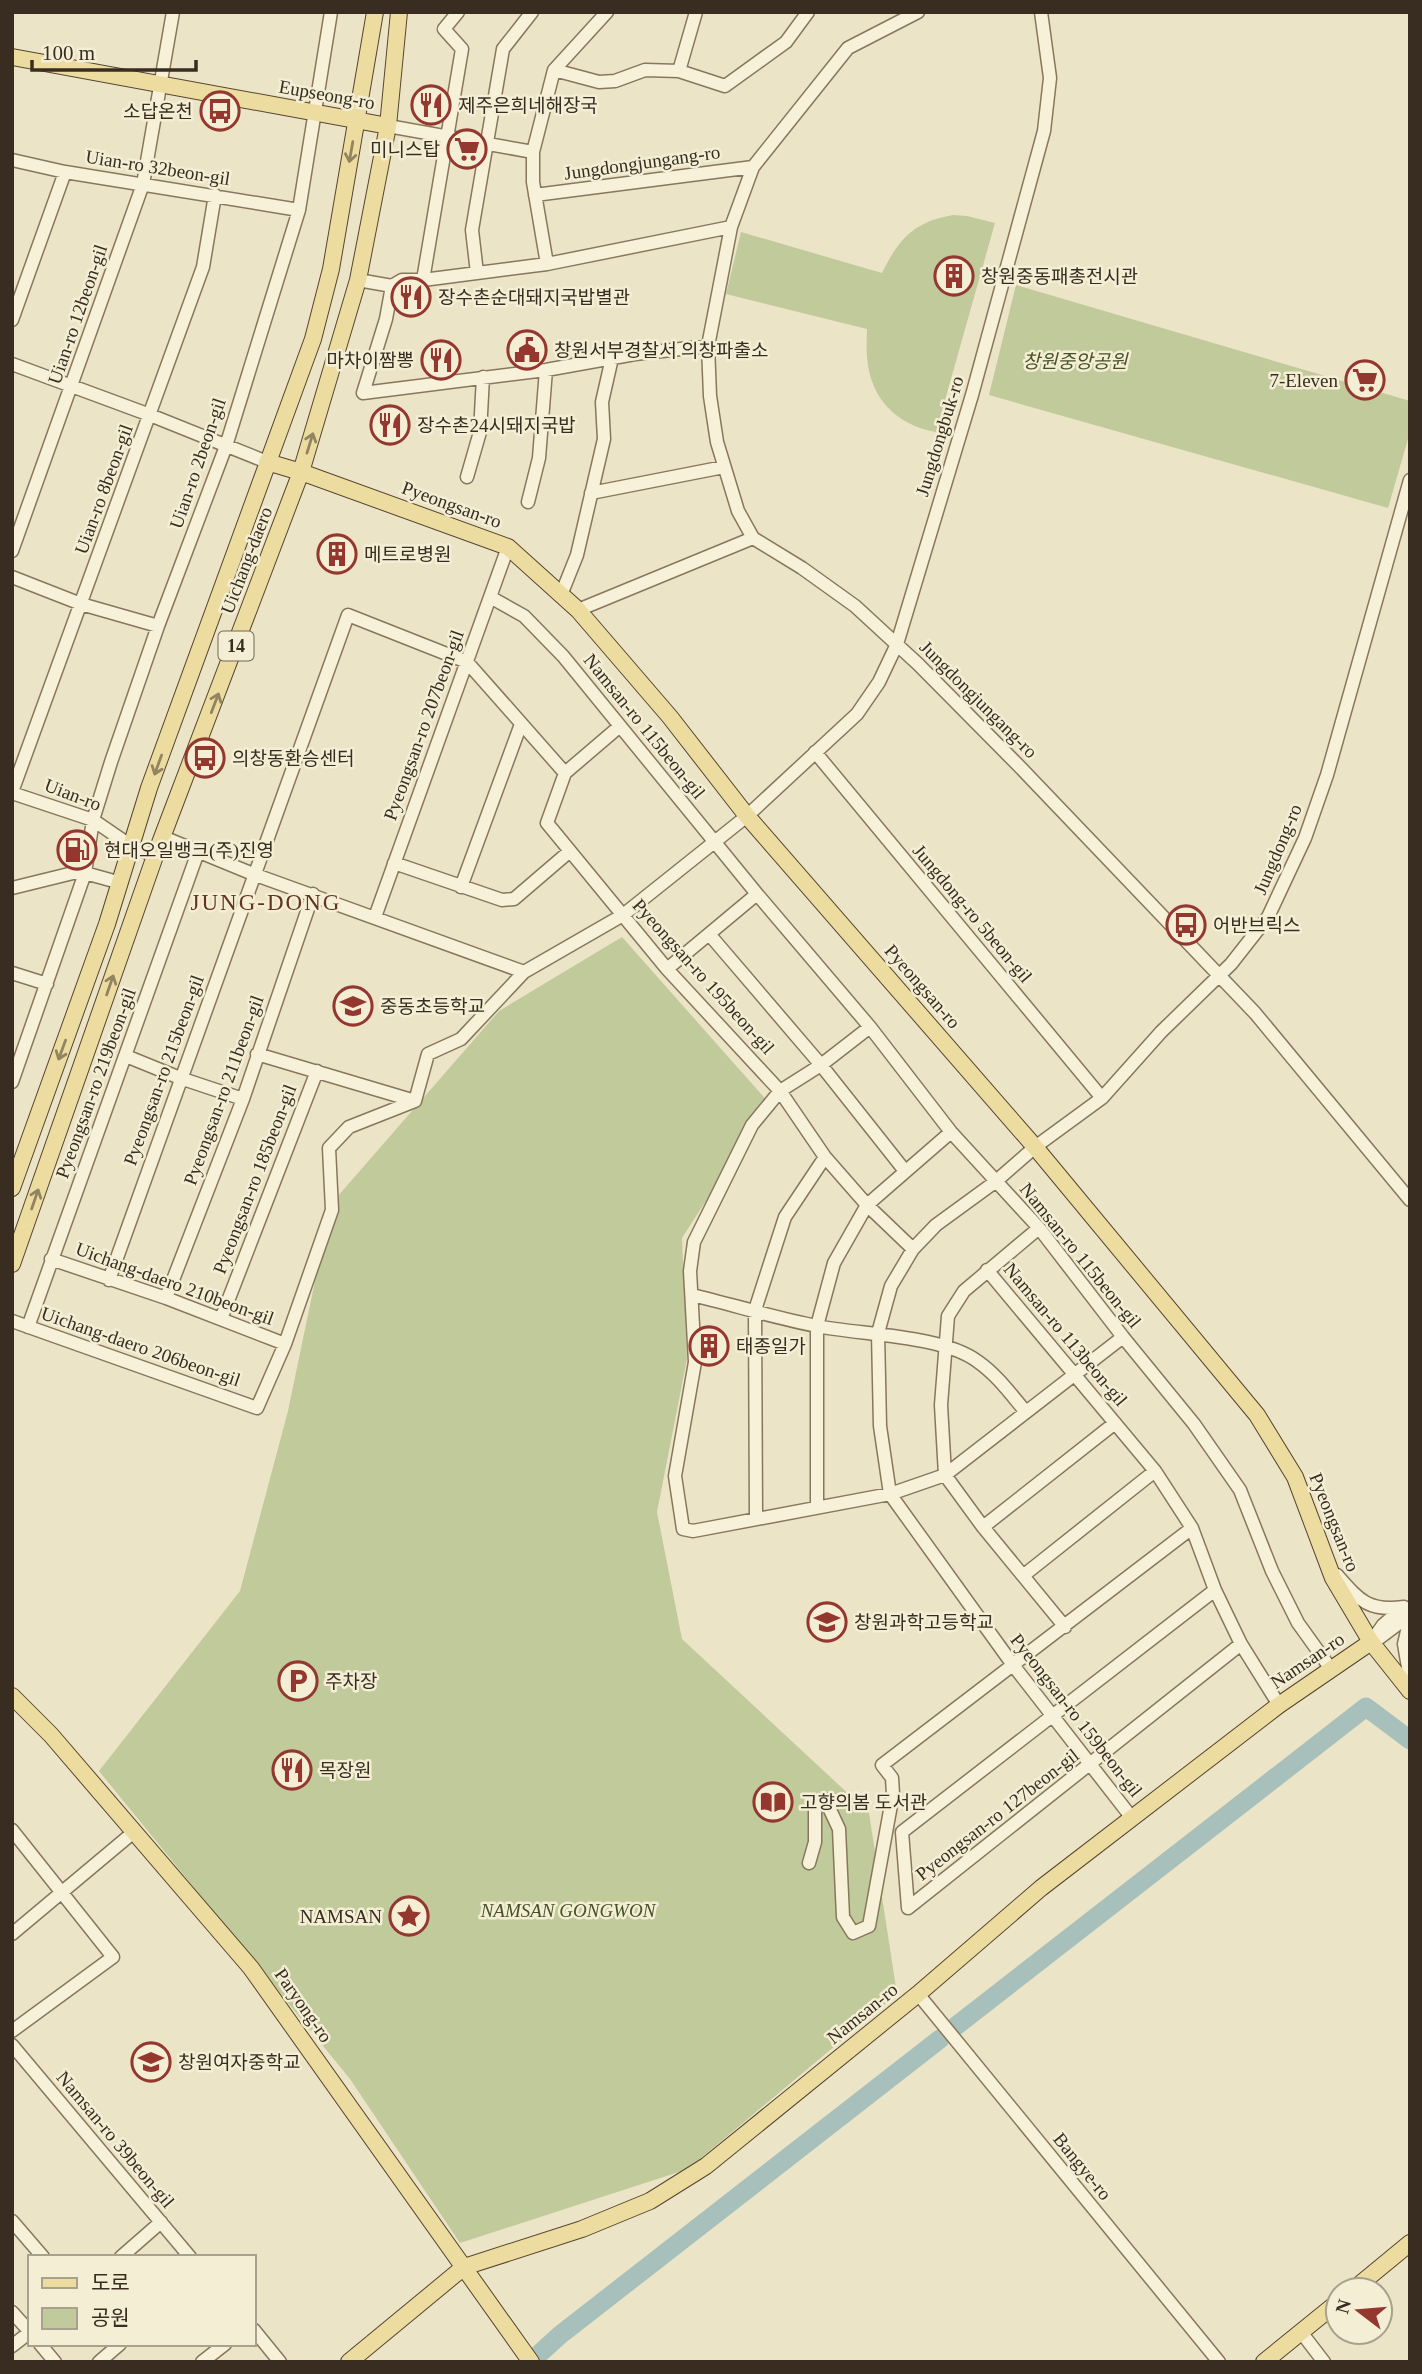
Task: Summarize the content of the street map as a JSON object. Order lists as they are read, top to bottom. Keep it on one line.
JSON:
{"streets":{"main road":["Eupseong-ro","Pyeongsan-ro","Uichang-daero","14","Namsan-ro","Paryong-ro"],"street":["Jungdongjungang-ro","Uian-ro 32beon-gil","Uian-ro 12beon-gil","Jungdongbuk-ro","Uian-ro 2beon-gil","Uian-ro 8beon-gil","Pyeongsan-ro 207beon-gil","Namsan-ro 115beon-gil","Uian-ro","Jungdong-ro","Jungdong-ro 5beon-gil","Pyeongsan-ro 195beon-gil","Pyeongsan-ro 215beon-gil","Pyeongsan-ro 219beon-gil","Pyeongsan-ro 211beon-gil","Pyeongsan-ro 185beon-gil","Uichang-daero 210beon-gil","Namsan-ro 113beon-gil","Uichang-daero 206beon-gil","Pyeongsan-ro 159beon-gil","Pyeongsan-ro 127beon-gil","Namsan-ro 39beon-gil","Bangye-ro"]},"crossings":[["Eupseong-ro","Uian-ro 12beon-gil"],["Eupseong-ro","Uian-ro 2beon-gil"],["Eupseong-ro","Uichang-daero"],["Jungdongjungang-ro","Jungdongbuk-ro"],["Jungdongjungang-ro","Jungdong-ro"],["Uian-ro 32beon-gil","Uian-ro 12beon-gil"],["Uian-ro 32beon-gil","Uian-ro 2beon-gil"],["Uian-ro 32beon-gil","Uian-ro 8beon-gil"],["Jungdongbuk-ro","Pyeongsan-ro"],["Jungdongbuk-ro","Jungdong-ro 5beon-gil"],["Uian-ro 2beon-gil","Uian-ro"],["Uian-ro 8beon-gil","Uian-ro"],["Pyeongsan-ro","Uichang-daero"],["Pyeongsan-ro","Pyeongsan-ro 207beon-gil"],["Pyeongsan-ro","Jungdong-ro"],["Pyeongsan-ro","Namsan-ro"],["Pyeongsan-ro","Pyeongsan-ro 159beon-gil"],["Uichang-daero","Uian-ro"],["Pyeongsan-ro 207beon-gil","Namsan-ro 115beon-gil"],["Pyeongsan-ro 207beon-gil","Pyeongsan-ro 215beon-gil"],["Namsan-ro 115beon-gil","Pyeongsan-ro 195beon-gil"],["Namsan-ro 115beon-gil","Namsan-ro"],["Namsan-ro 115beon-gil","Pyeongsan-ro 159beon-gil"],["Jungdong-ro","Jungdong-ro 5beon-gil"],["Jungdong-ro","Pyeongsan-ro 159beon-gil"],["Pyeongsan-ro 195beon-gil","Pyeongsan-ro 159beon-gil"],["Pyeongsan-ro 215beon-gil","Uichang-daero 210beon-gil"],["Pyeongsan-ro 219beon-gil","Uichang-daero 210beon-gil"],["Pyeongsan-ro 219beon-gil","Uichang-daero 206beon-gil"],["Pyeongsan-ro 211beon-gil","Uichang-daero 210beon-gil"],["Pyeongsan-ro 185beon-gil","Uichang-daero 210beon-gil"],["Uichang-daero 210beon-gil","Uichang-daero 206beon-gil"],["Namsan-ro 113beon-gil","Namsan-ro"],["Namsan-ro 113beon-gil","Pyeongsan-ro 127beon-gil"],["Namsan-ro","Pyeongsan-ro 159beon-gil"],["Namsan-ro","Paryong-ro"],["Namsan-ro","Bangye-ro"],["Pyeongsan-ro 159beon-gil","Pyeongsan-ro 127beon-gil"]],"districts":["JUNG-DONG"],"parks":["창원중앙공원","NAMSAN GONGWON"],"places":{"restaurant":["제주은희네해장국","장수촌순대돼지국밥별관","마차이짬뽕","장수촌24시돼지국밥","목장원"],"bus stop":["소답온천","의창동환승센터","어반브릭스"],"supermarket":["미니스탑","7-Eleven"],"building":["창원중동패총전시관","메트로병원","태종일가"],"public building":["창원서부경찰서 의창파출소"],"fuel station":["현대오일뱅크(주)진영"],"school or university":["중동초등학교","창원과학고등학교","창원여자중학교"],"parking":["주차장"],"library":["고향의봄 도서관"],"place":["NAMSAN"]},"legend":["도로","공원"],"scale_bar":"100 m","north":"left"}
